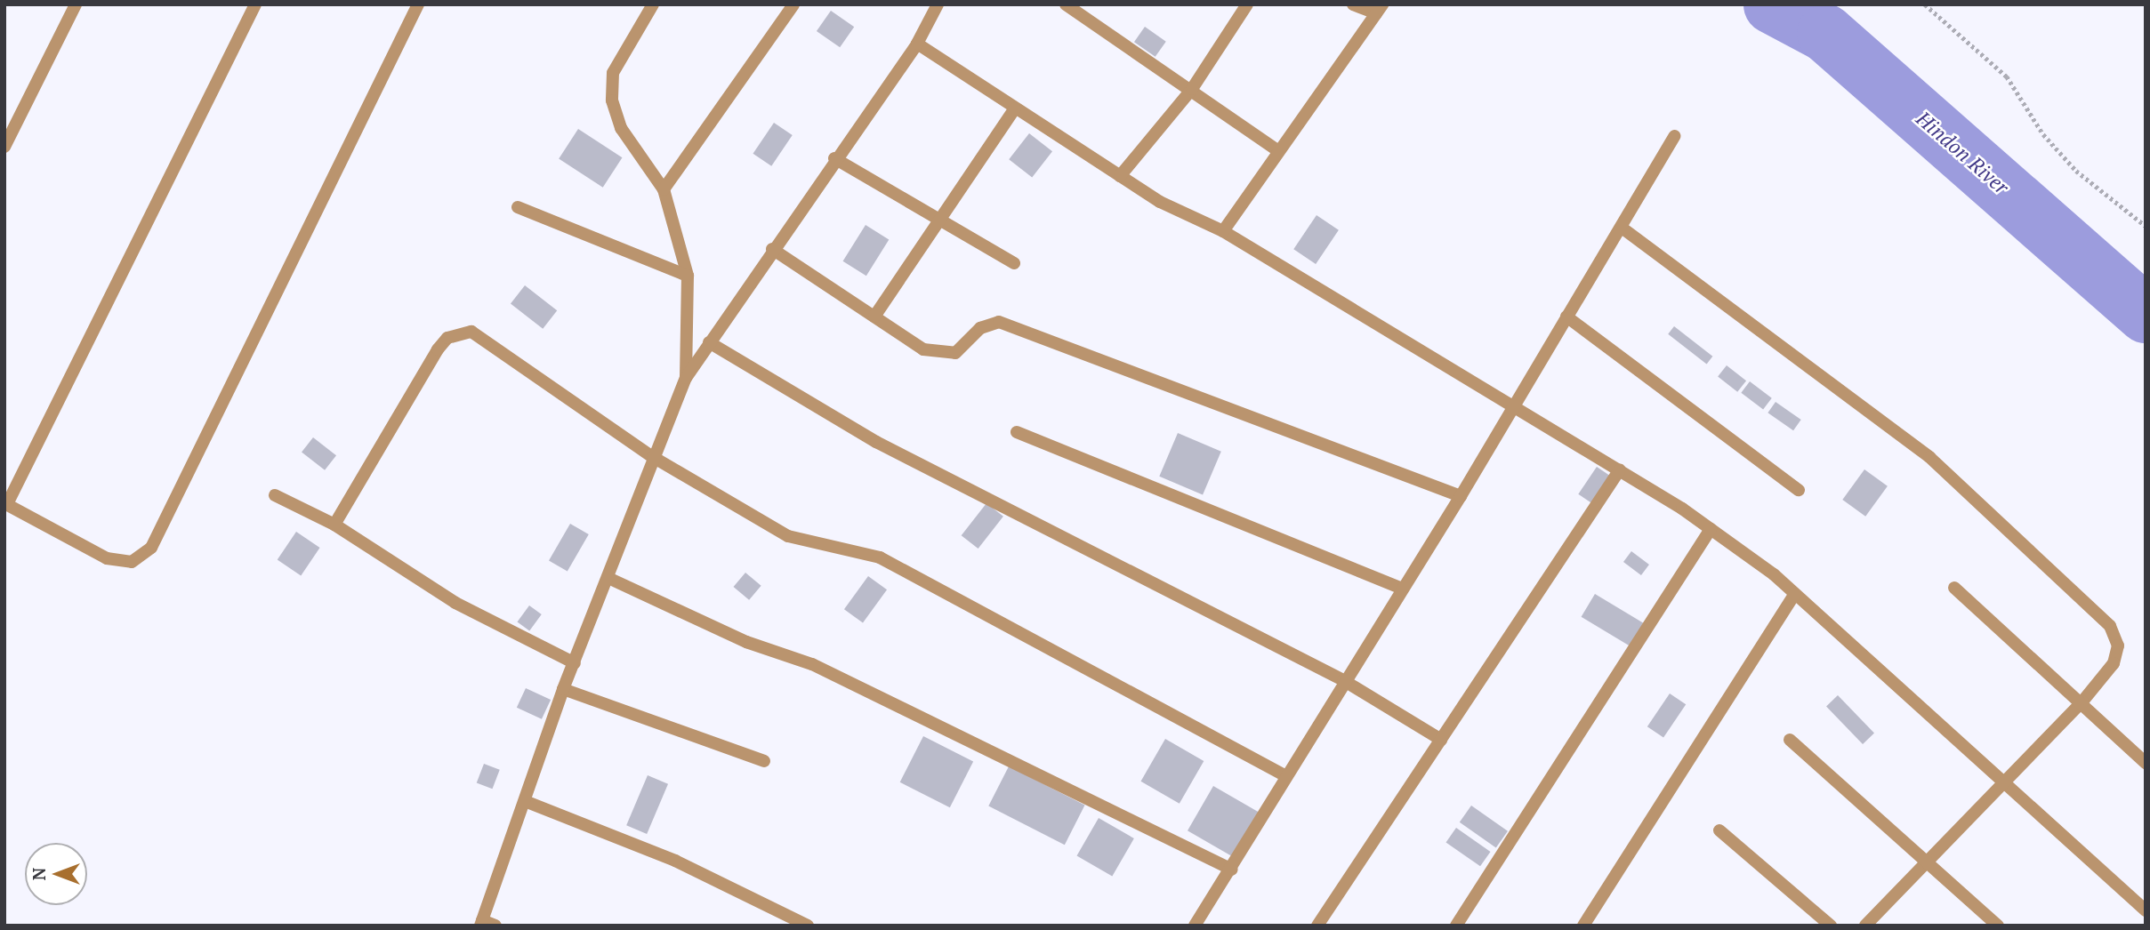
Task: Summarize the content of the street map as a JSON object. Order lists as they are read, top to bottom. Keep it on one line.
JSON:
{"water":["Hindon River"],"north":"left"}
